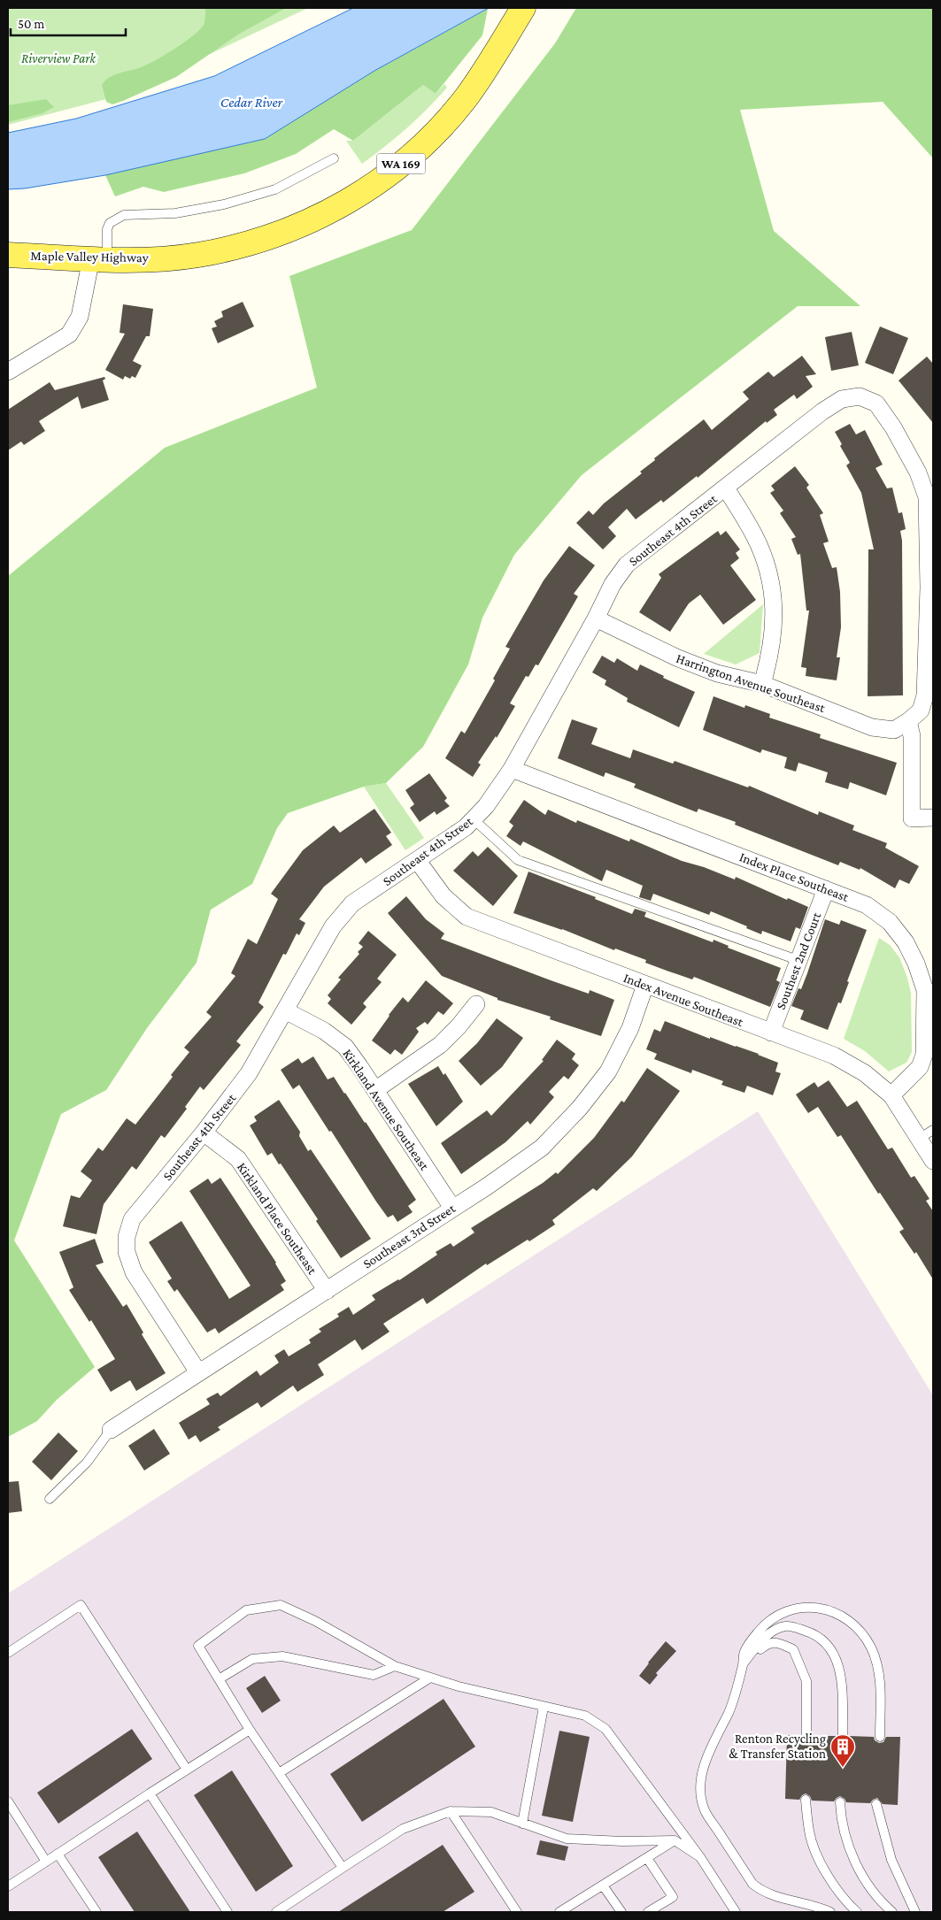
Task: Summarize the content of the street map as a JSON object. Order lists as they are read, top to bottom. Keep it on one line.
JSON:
{"streets":{"main road":["WA 169","Maple Valley Highway"],"street":["Southeast 4th Street","Harrington Avenue Southeast","Index Place Southeast","Southest 2nd Court","Index Avenue Southeast","Kirkland Avenue Southeast","Kirkland Place Southeast","Southeast 3rd Street"]},"crossings":[["Southeast 4th Street","Harrington Avenue Southeast"],["Southeast 4th Street","Index Place Southeast"],["Southeast 4th Street","Index Avenue Southeast"],["Southeast 4th Street","Kirkland Avenue Southeast"],["Southeast 4th Street","Kirkland Place Southeast"],["Southeast 4th Street","Southeast 3rd Street"],["Index Place Southeast","Southest 2nd Court"],["Index Place Southeast","Index Avenue Southeast"],["Southest 2nd Court","Index Avenue Southeast"],["Index Avenue Southeast","Southeast 3rd Street"],["Kirkland Avenue Southeast","Southeast 3rd Street"],["Kirkland Place Southeast","Southeast 3rd Street"]],"water":["Cedar River"],"parks":["Riverview Park"],"places":{"building":["Renton Recycling & Transfer Station"]},"scale_bar":"50 m"}
